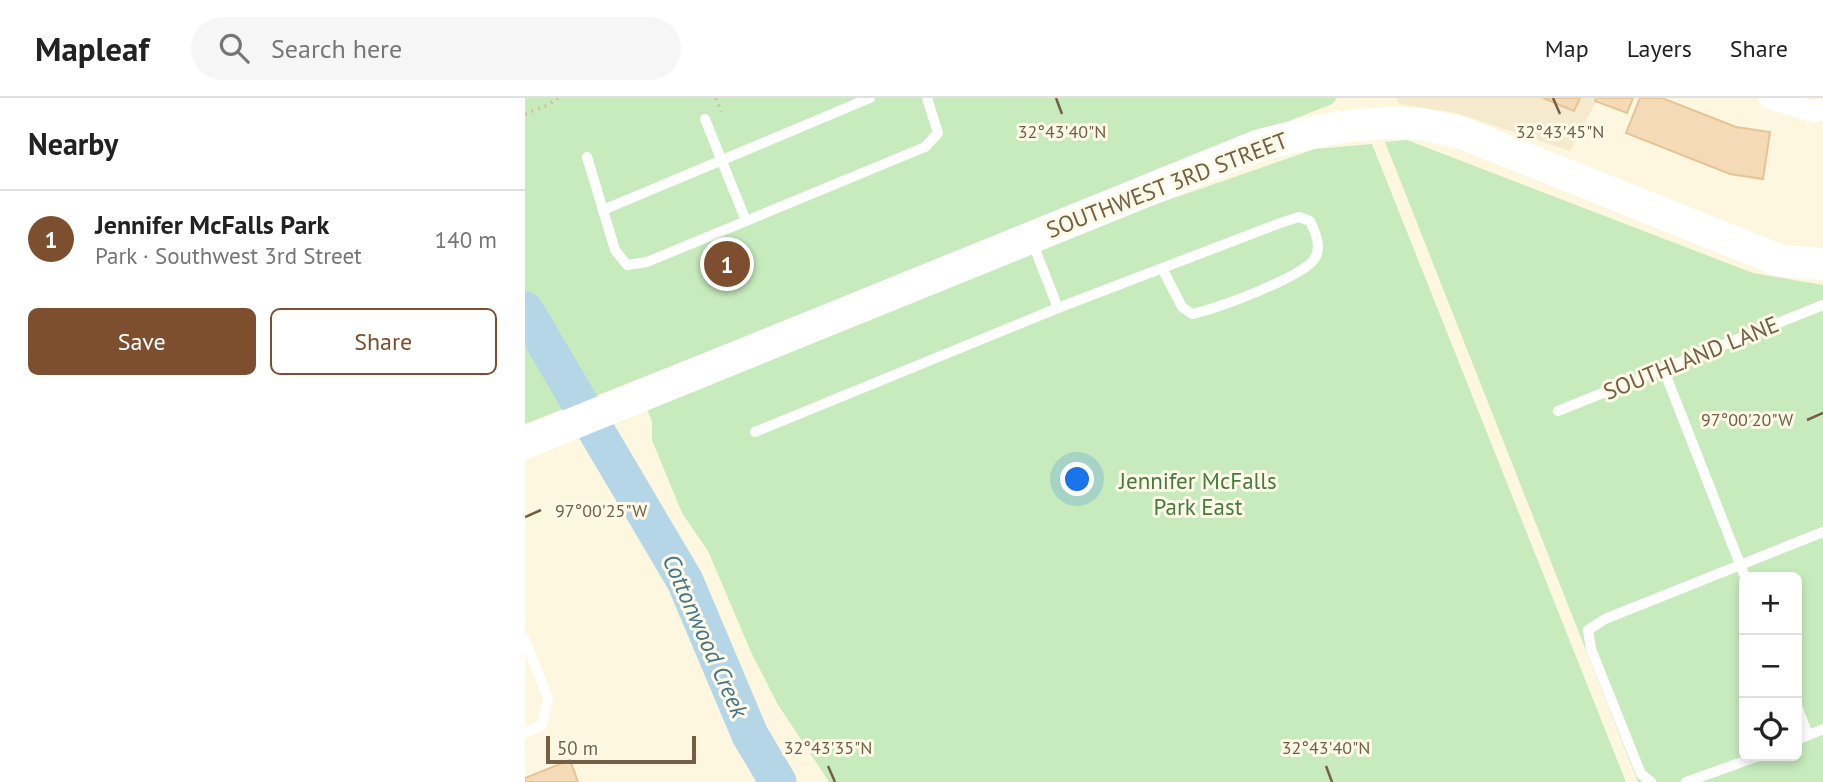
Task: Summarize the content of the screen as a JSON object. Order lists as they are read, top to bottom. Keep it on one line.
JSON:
{"streets":{"street":["SOUTHWEST 3RD STREET"],"lane":["SOUTHLAND LANE"]},"water":["Cottonwood Creek"],"parks":["Jennifer McFalls Park East"],"scale_bar":"50 m","page":{"header":"Mapleaf","search":"Search here","nav":["Map","Layers","Share"],"heading":"Nearby","list":[{"mark":"1","name":"Jennifer McFalls Park","note":"Park · Southwest 3rd Street","value":"140 m"}],"pins":"1","buttons":["Save","Share"],"map_buttons":["+","−"],"scale":"50 m"},"coordinates":["32°43'40\"N","32°43'45\"N","97°00'20\"W","97°00'25\"W","32°43'35\"N"]}
